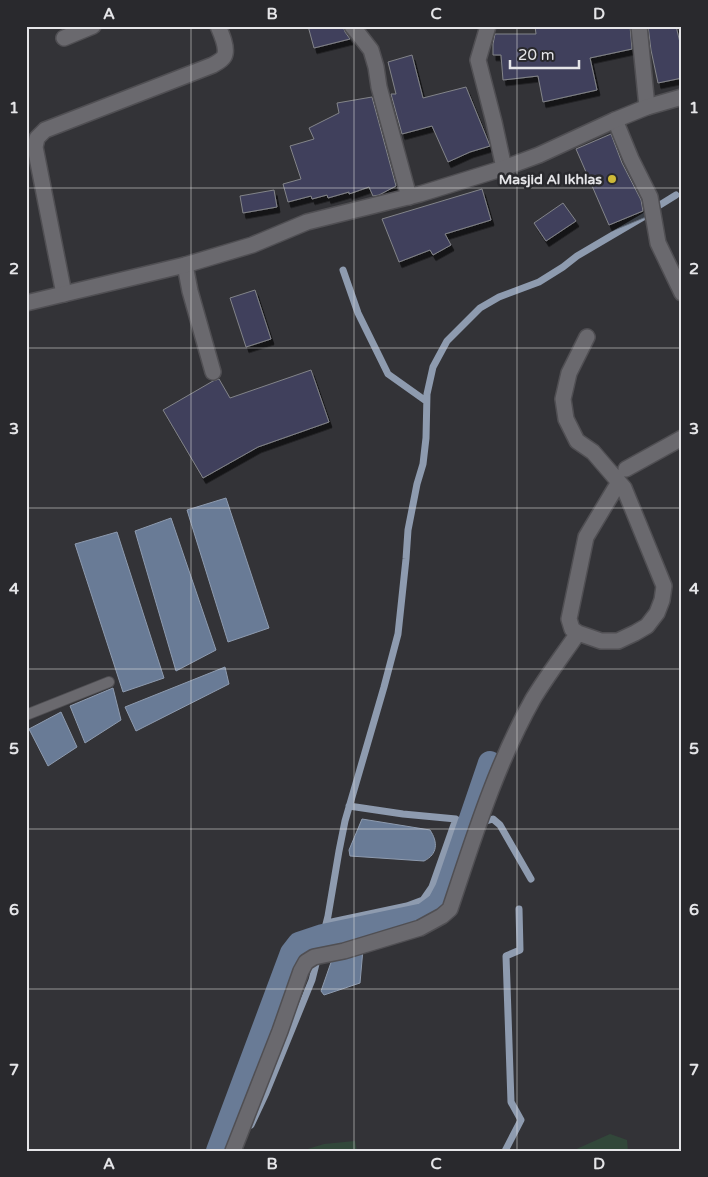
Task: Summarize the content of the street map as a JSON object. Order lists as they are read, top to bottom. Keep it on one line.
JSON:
{"places":["Masjid Al Ikhlas"],"scale_bar":"20 m","grid":{"columns":["A","B","C","D"],"rows":["1","2","3","4","5","6","7"]}}
